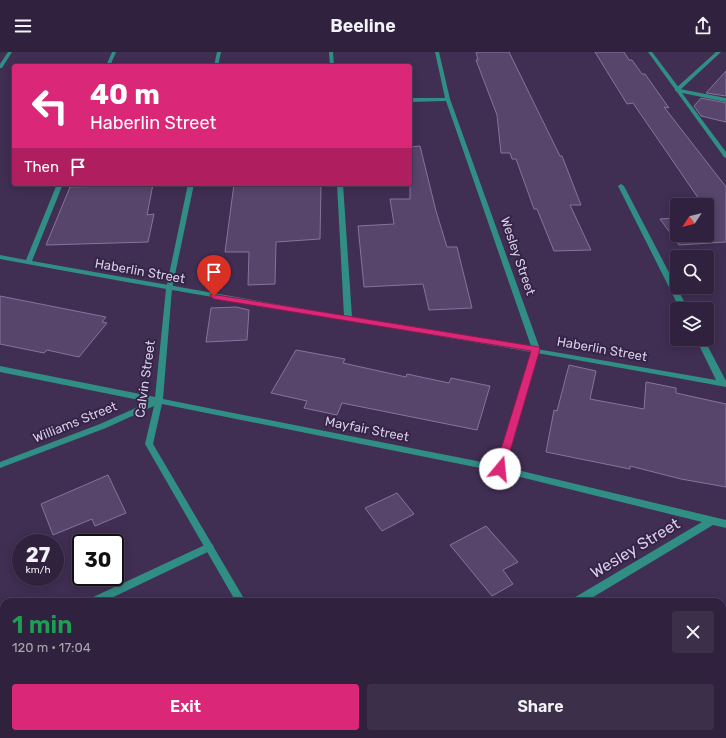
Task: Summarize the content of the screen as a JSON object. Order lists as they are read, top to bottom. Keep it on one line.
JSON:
{"streets":{"street":["Wesley Street","Haberlin Street","Calvin Street","Williams Street","Mayfair Street"]},"crossings":[["Wesley Street","Haberlin Street"],["Wesley Street","Mayfair Street"],["Haberlin Street","Calvin Street"],["Calvin Street","Williams Street"],["Calvin Street","Mayfair Street"],["Williams Street","Mayfair Street"]],"north":"bottom left","page":{"header":"Beeline","turn":["40 m","Haberlin Street"],"then":"Then","speed":"27 km/h","limit":"30","heading":["1 min","120 m · 17:04"],"buttons":["Exit","Share"]}}
